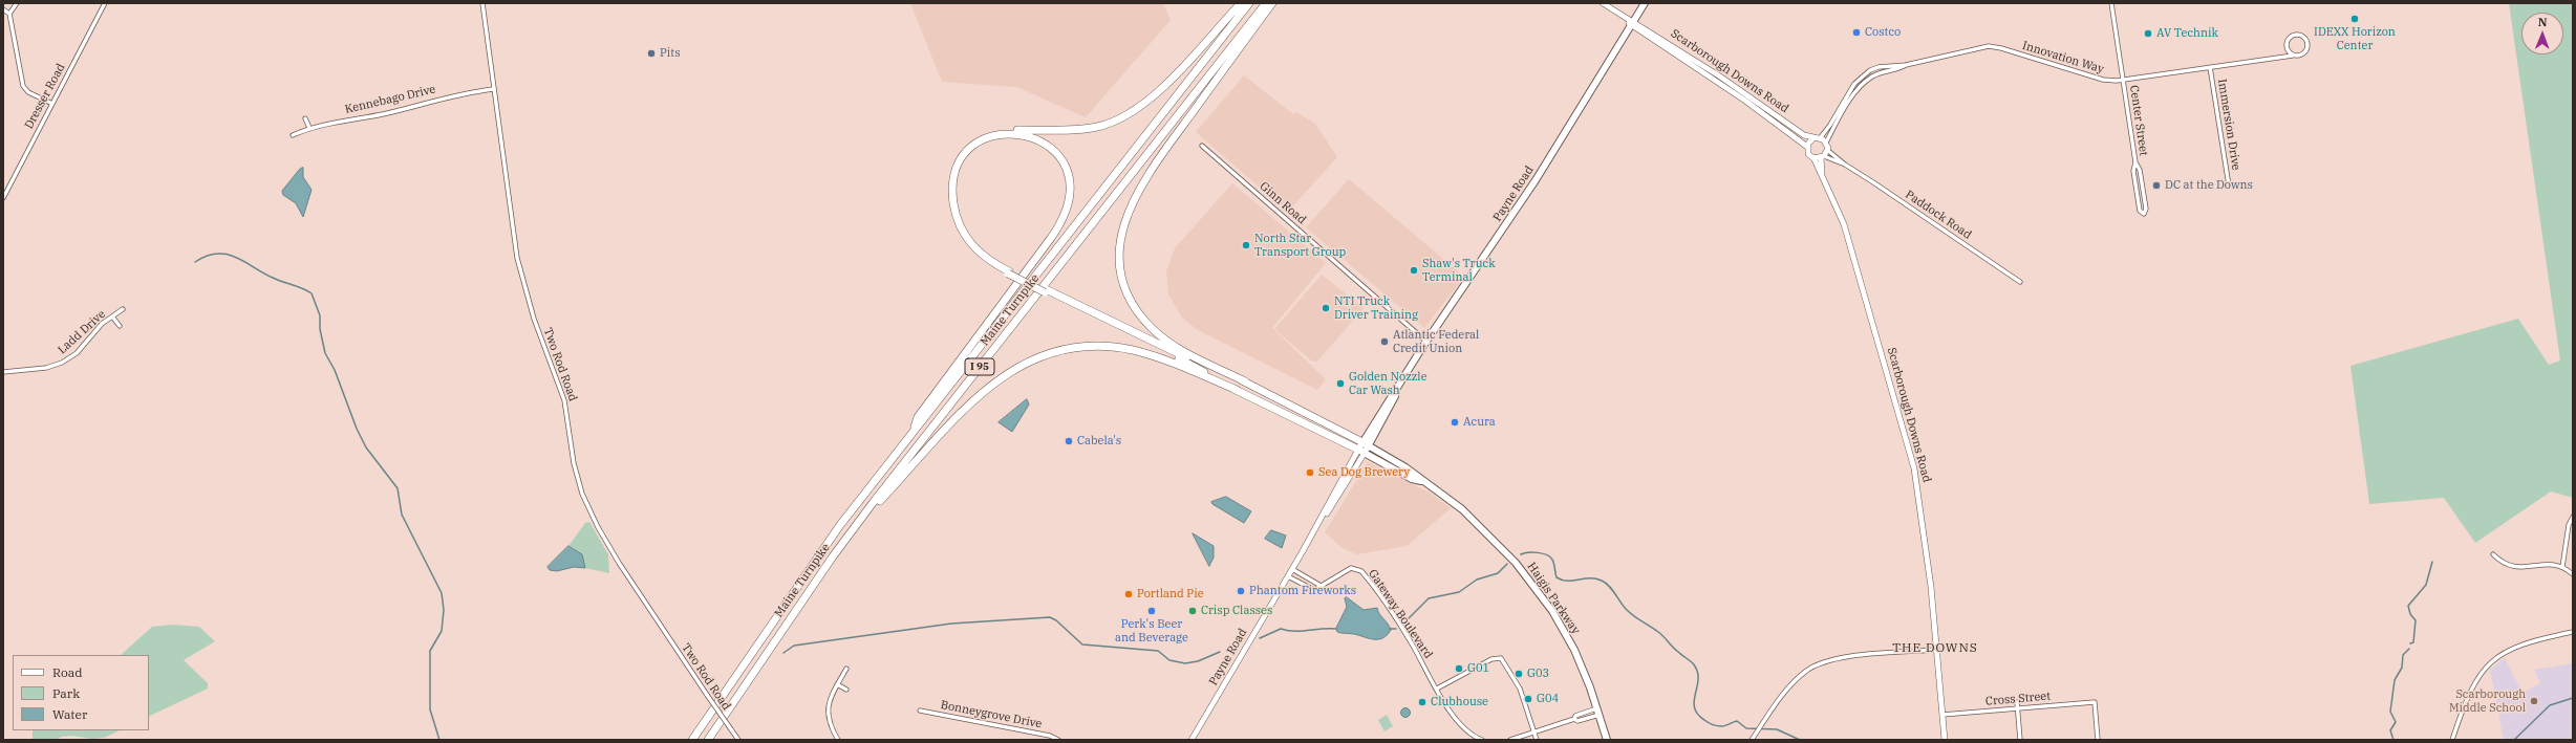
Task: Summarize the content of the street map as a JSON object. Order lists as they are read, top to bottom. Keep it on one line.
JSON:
{"streets":{"highway":["Maine Turnpike","I 95"],"main road":["Payne Road","Haigis Parkway"],"street":["Innovation Way","Scarborough Downs Road","Dresser Road","Kennebago Drive","Center Street","Immersion Drive","Ginn Road","Paddock Road","Ladd Drive","Two Rod Road","Gateway Boulevard","Cross Street","Bonneygrove Drive"]},"crossings":[["Innovation Way","Scarborough Downs Road"],["Innovation Way","Center Street"],["Innovation Way","Immersion Drive"],["Innovation Way","Paddock Road"],["Scarborough Downs Road","Payne Road"],["Scarborough Downs Road","Paddock Road"],["Scarborough Downs Road","Cross Street"],["Kennebago Drive","Two Rod Road"],["Payne Road","Ginn Road"],["Payne Road","Haigis Parkway"]],"districts":["THE DOWNS"],"places":["IDEXX Horizon Center","Costco","AV Technik","Pits","DC at the Downs","North Star Transport Group","Shaw's Truck Terminal","NTI Truck Driver Training","Atlantic Federal Credit Union","Golden Nozzle Car Wash","Acura","Cabela's","Sea Dog Brewery","Phantom Fireworks","Portland Pie","Perk's Beer and Beverage","Crisp Classes","G01","G03","G04","Scarborough Middle School","Clubhouse"],"legend":["Road","Park","Water"],"north":"top"}
